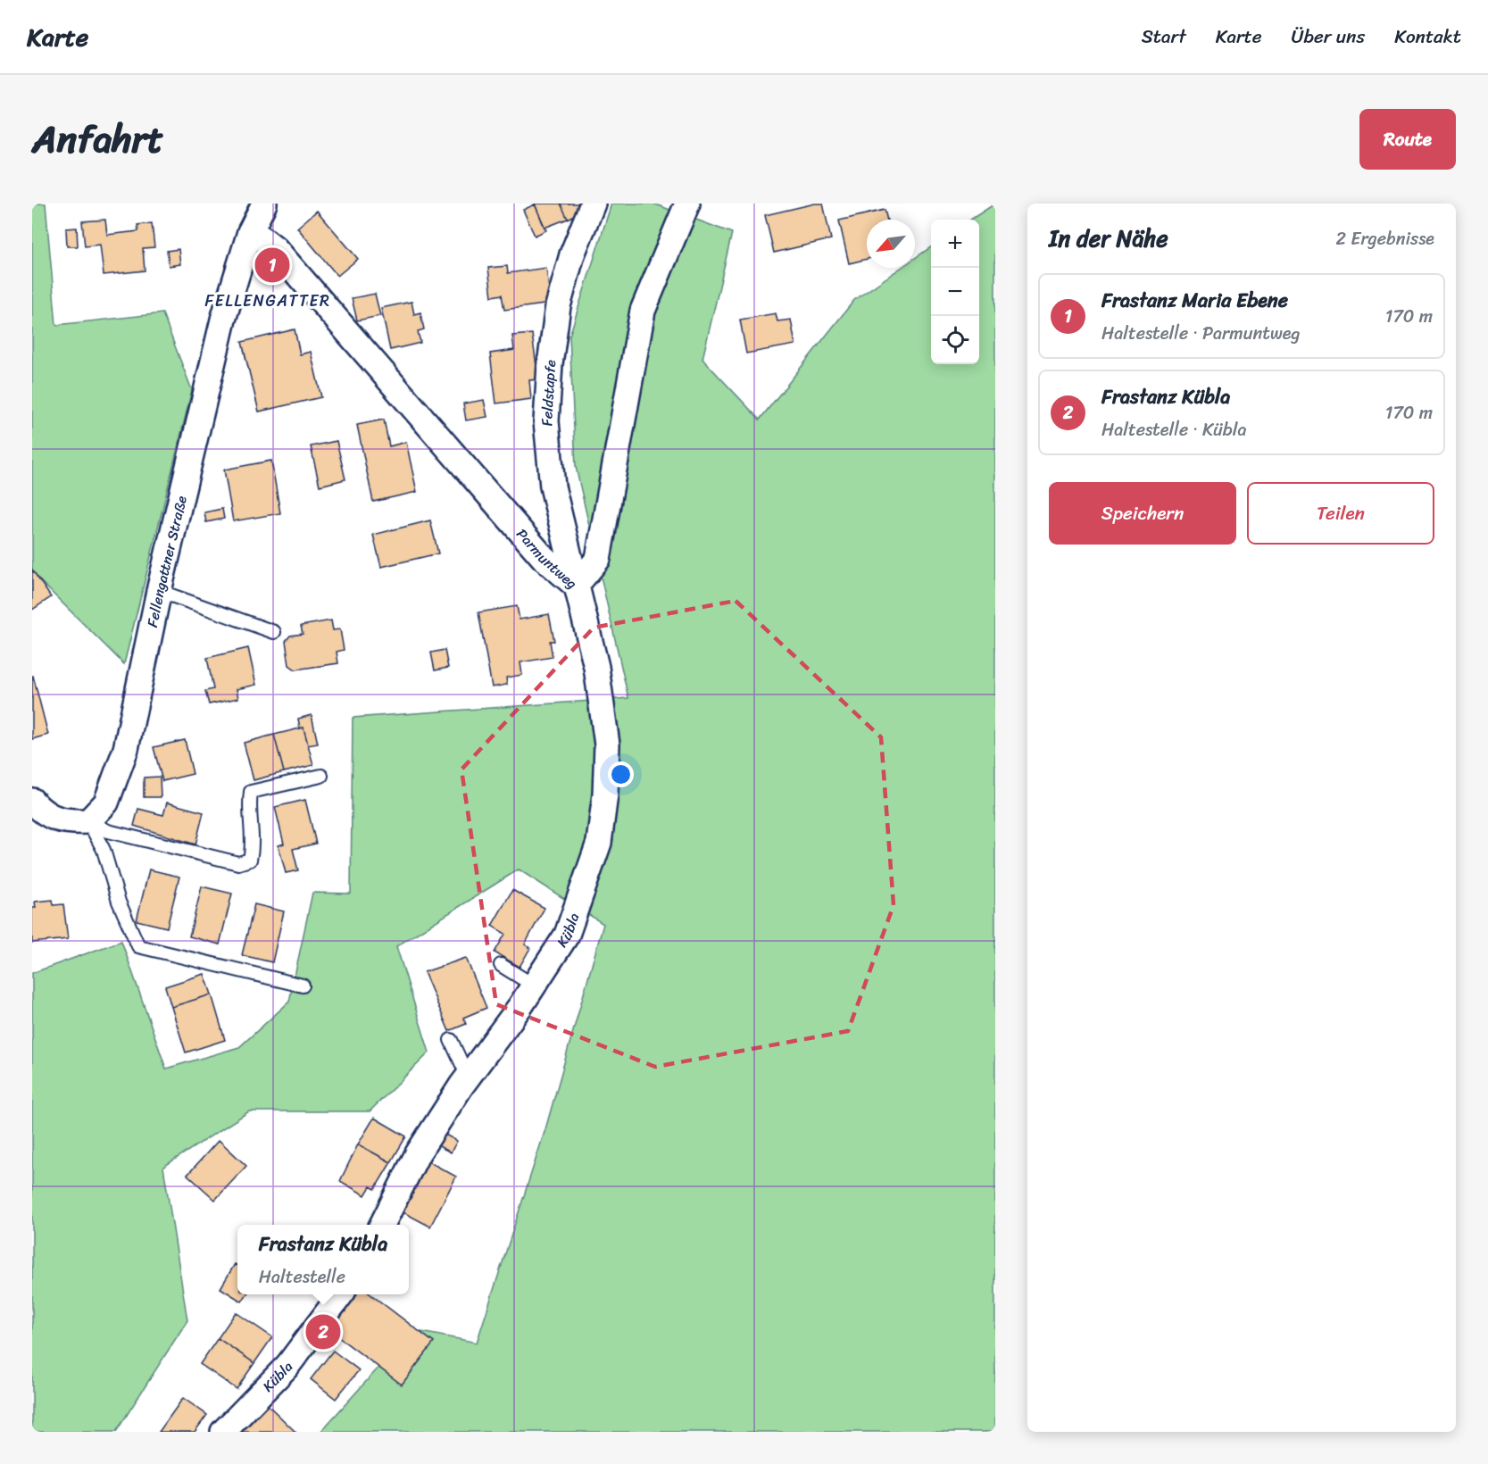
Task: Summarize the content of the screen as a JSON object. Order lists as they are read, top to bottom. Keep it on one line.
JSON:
{"streets":{"street":["Feldstapfe","Parmuntweg","Fellengattner Straße","Kübla"]},"crossings":[["Feldstapfe","Parmuntweg"],["Feldstapfe","Kübla"],["Parmuntweg","Fellengattner Straße"],["Parmuntweg","Kübla"]],"districts":["FELLENGATTER"],"north":"bottom left","page":{"header":"Karte","nav":["Start","Karte","Über uns","Kontakt"],"title":"Anfahrt","buttons":["Route",["Speichern","Teilen"]],"heading":["In der Nähe","2 Ergebnisse"],"map_buttons":["+","−"],"pins":["1","2"],"list":[{"mark":"1","name":"Frastanz Maria Ebene","note":"Haltestelle · Parmuntweg","value":"170 m"},{"mark":"2","name":"Frastanz Kübla","note":"Haltestelle · Kübla","value":"170 m"}],"popup":["Frastanz Kübla","Haltestelle"]}}
